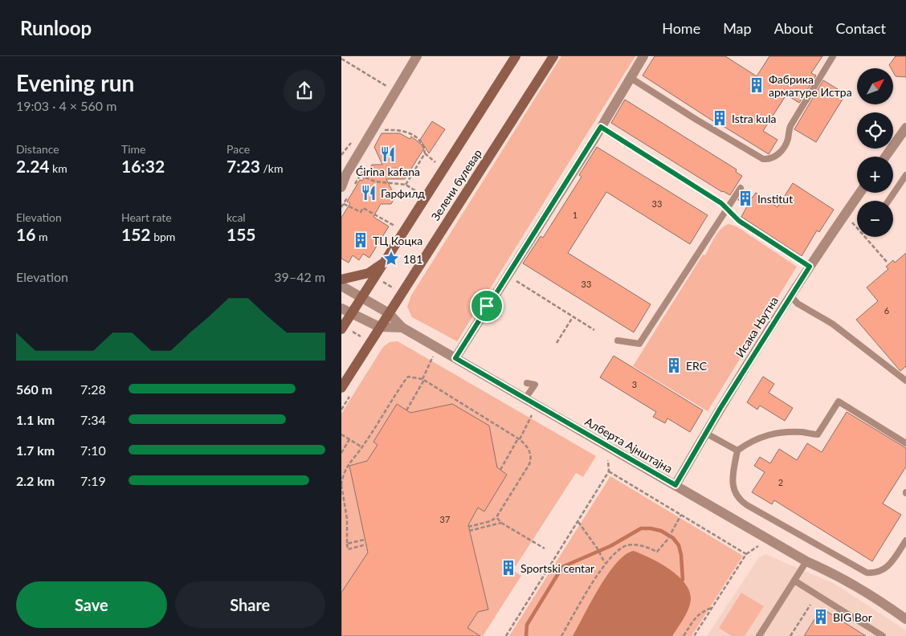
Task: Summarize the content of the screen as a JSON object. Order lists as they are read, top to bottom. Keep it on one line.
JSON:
{"streets":{"street":["Зелени булевар","Исака Њутна","Алберта Ајнштајна"]},"crossings":[["Исака Њутна","Алберта Ајнштајна"]],"places":{"building":["Фабрика арматуре Истра","Istra kula","Institut","ТЦ Коцка","ERC","Sportski centar","BIG Bor"],"restaurant":["Ćirina kafana","Гарфилд"],"place":["181"]},"house_numbers":["33","1","33","6","3","2","37"],"north":"top right","page":{"header":"Runloop","nav":["Home","Map","About","Contact"],"heading":["Evening run","19:03 · 4 × 560 m"],"map_buttons":["+","−"],"stats":[["Distance","2.24 km"],["Time","16:32"],["Pace","7:23 /km"],["Elevation","16 m"],["Heart rate","152 bpm"],["kcal","155"]],"chart":["Elevation","39–42 m"],"list":[{"name":"560 m","note":"7:28"},{"name":"1.1 km","note":"7:34"},{"name":"1.7 km","note":"7:10"},{"name":"2.2 km","note":"7:19"}],"buttons":["Save","Share"]}}
